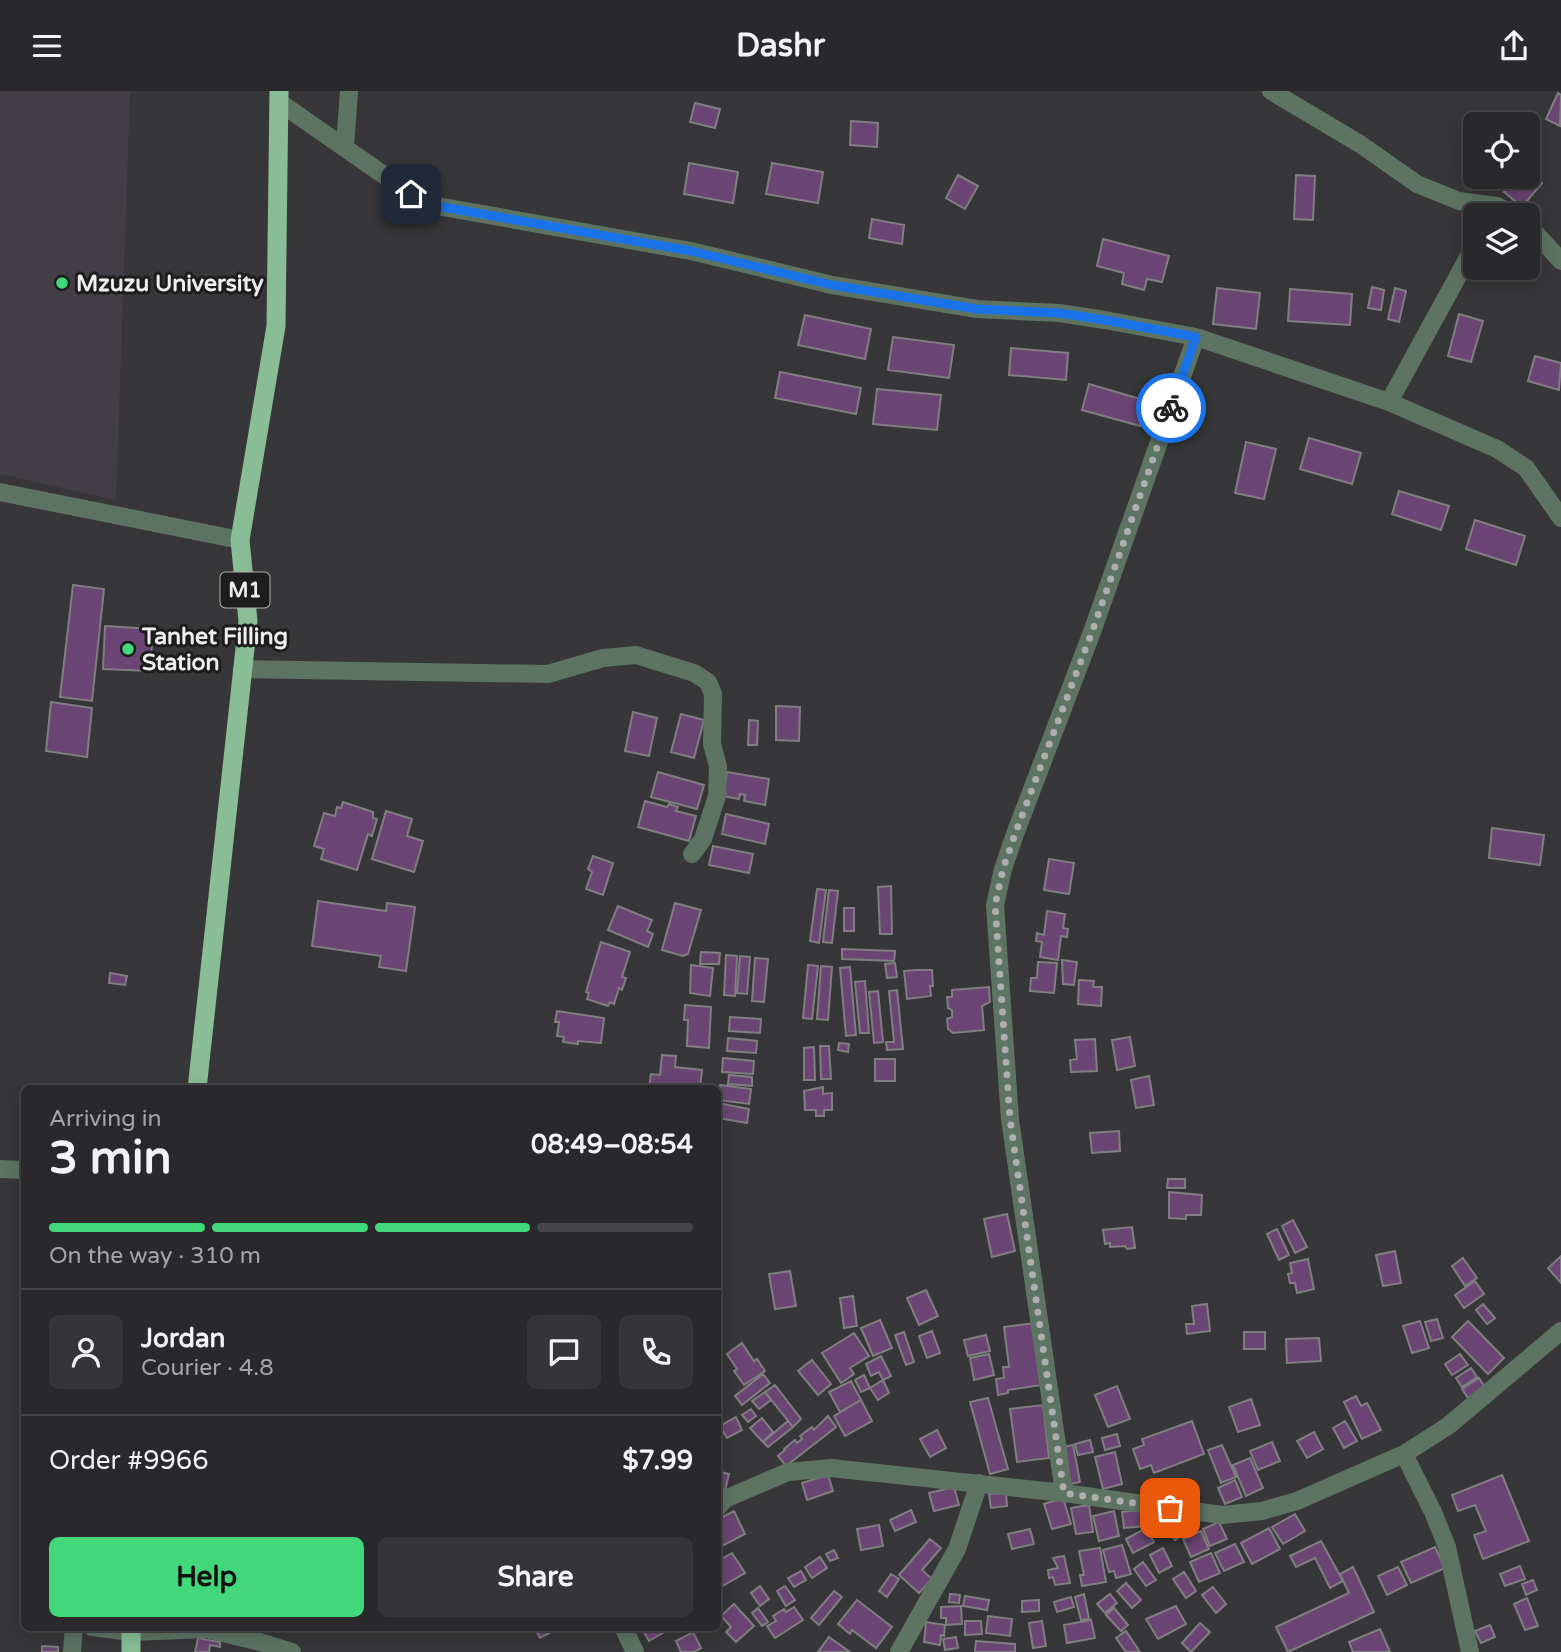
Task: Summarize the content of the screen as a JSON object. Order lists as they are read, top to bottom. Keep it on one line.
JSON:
{"streets":{"highway":["M1"]},"places":["Mzuzu University","Tanhet Filling Station"],"page":{"header":"Dashr","heading":["3 min","Arriving in","08:49–08:54"],"panel":["Jordan","Courier · 4.8","Order #9966","$7.99"],"bar":"On the way · 310 m","buttons":["Help","Share"]}}
